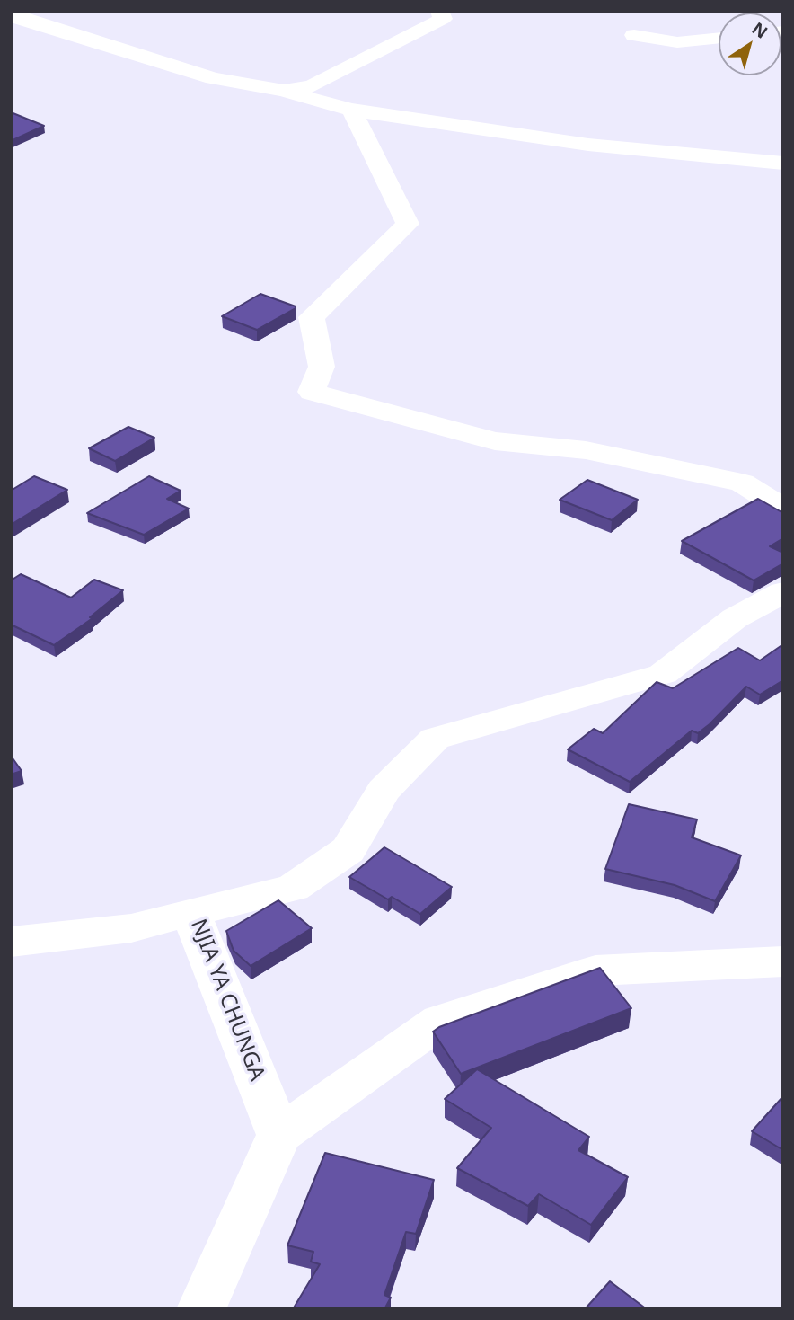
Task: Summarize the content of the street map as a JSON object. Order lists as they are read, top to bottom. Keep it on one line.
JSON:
{"streets":{"street":["NJIA YA CHUNGA"]},"north":"top right"}
